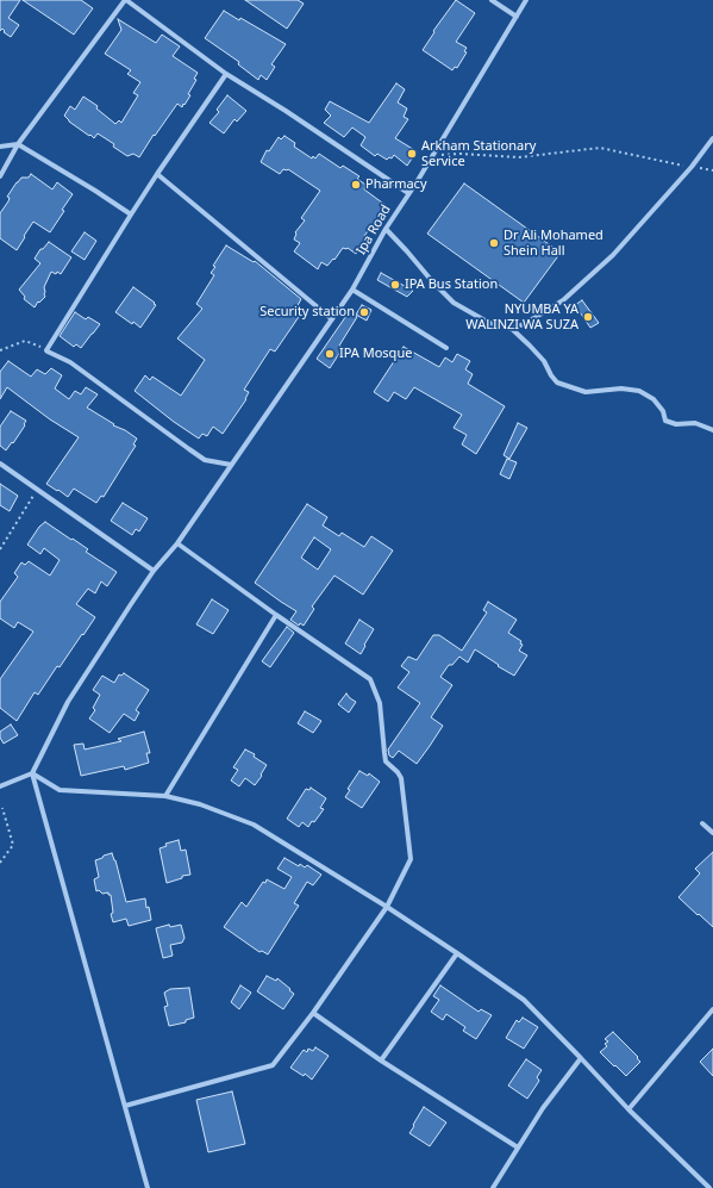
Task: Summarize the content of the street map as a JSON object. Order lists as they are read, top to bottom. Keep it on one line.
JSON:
{"streets":{"street":["Ipa Road"]},"places":["Arkham Stationary Service","Pharmacy","Dr Ali Mohamed Shein Hall","IPA Bus Station","Security station","NYUMBA YA WALINZI WA SUZA","IPA Mosque"]}
